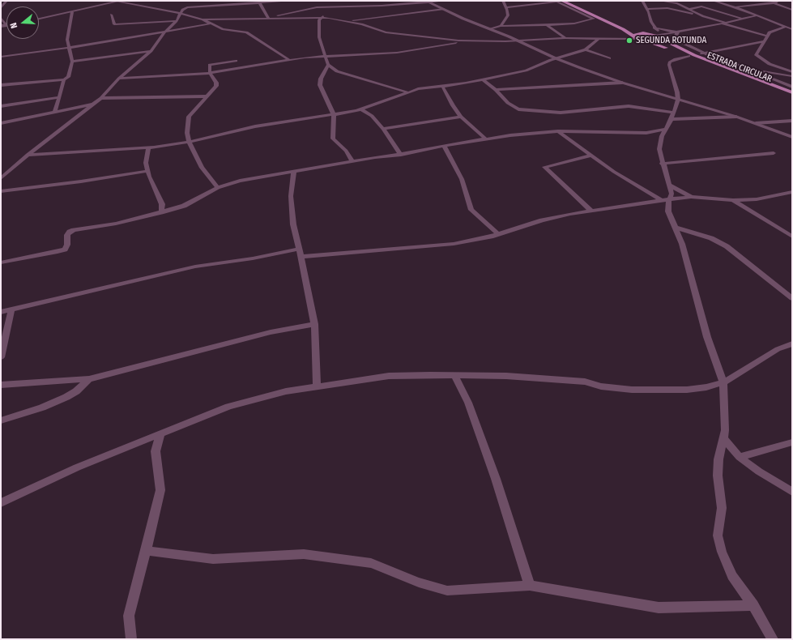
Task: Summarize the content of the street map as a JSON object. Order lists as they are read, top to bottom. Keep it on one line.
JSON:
{"streets":{"main road":["ESTRADA CIRCULAR"]},"places":["SEGUNDA ROTUNDA"],"north":"left"}
